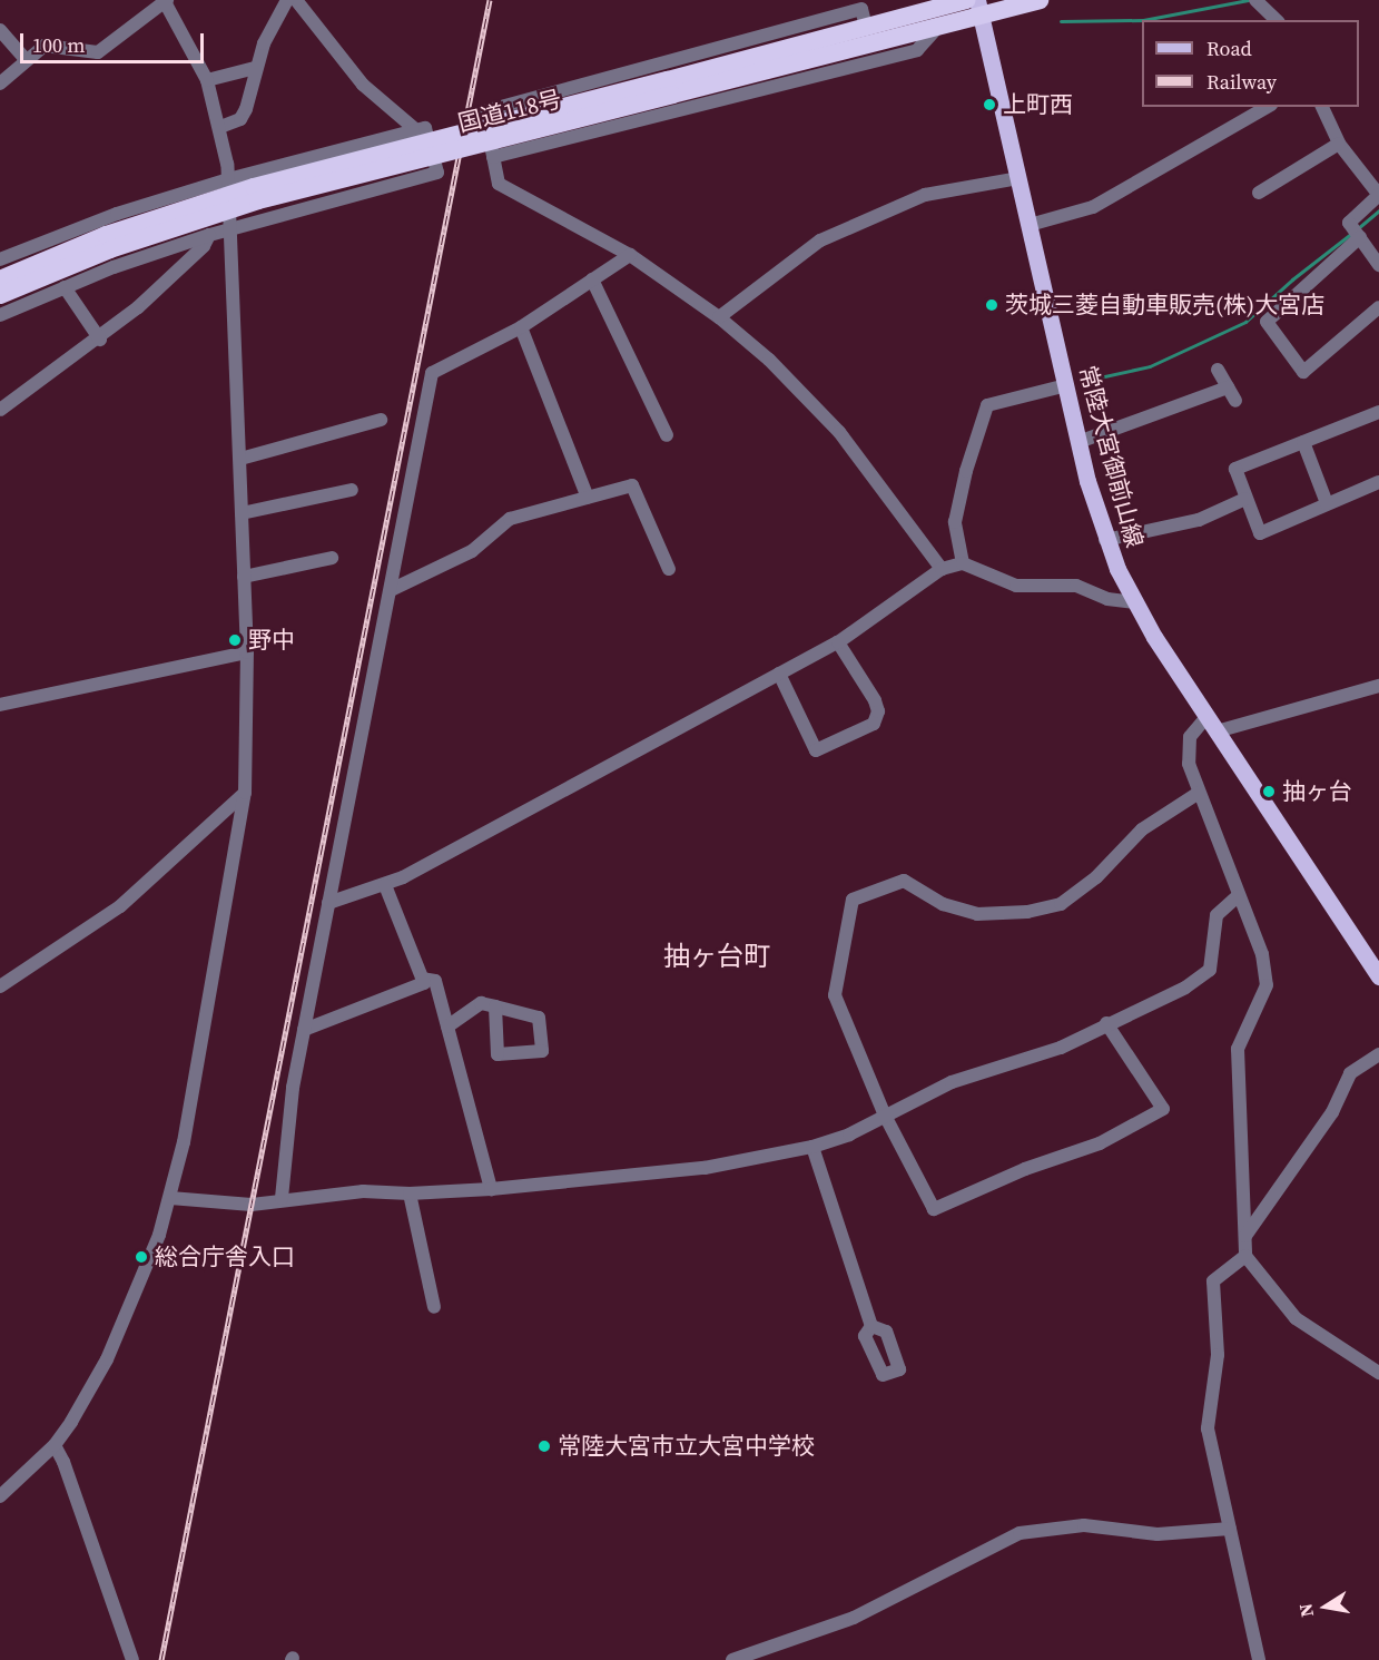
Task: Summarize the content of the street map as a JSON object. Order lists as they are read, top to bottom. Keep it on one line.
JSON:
{"streets":{"highway":["国道118号"],"main road":["常陸大宮御前山線"]},"crossings":[["国道118号","常陸大宮御前山線"]],"districts":["抽ヶ台町"],"places":["上町西","茨城三菱自動車販売(株)大宮店","野中","抽ヶ台","総合庁舎入口","常陸大宮市立大宮中学校"],"legend":["Road","Railway"],"scale_bar":"100 m","north":"left"}
